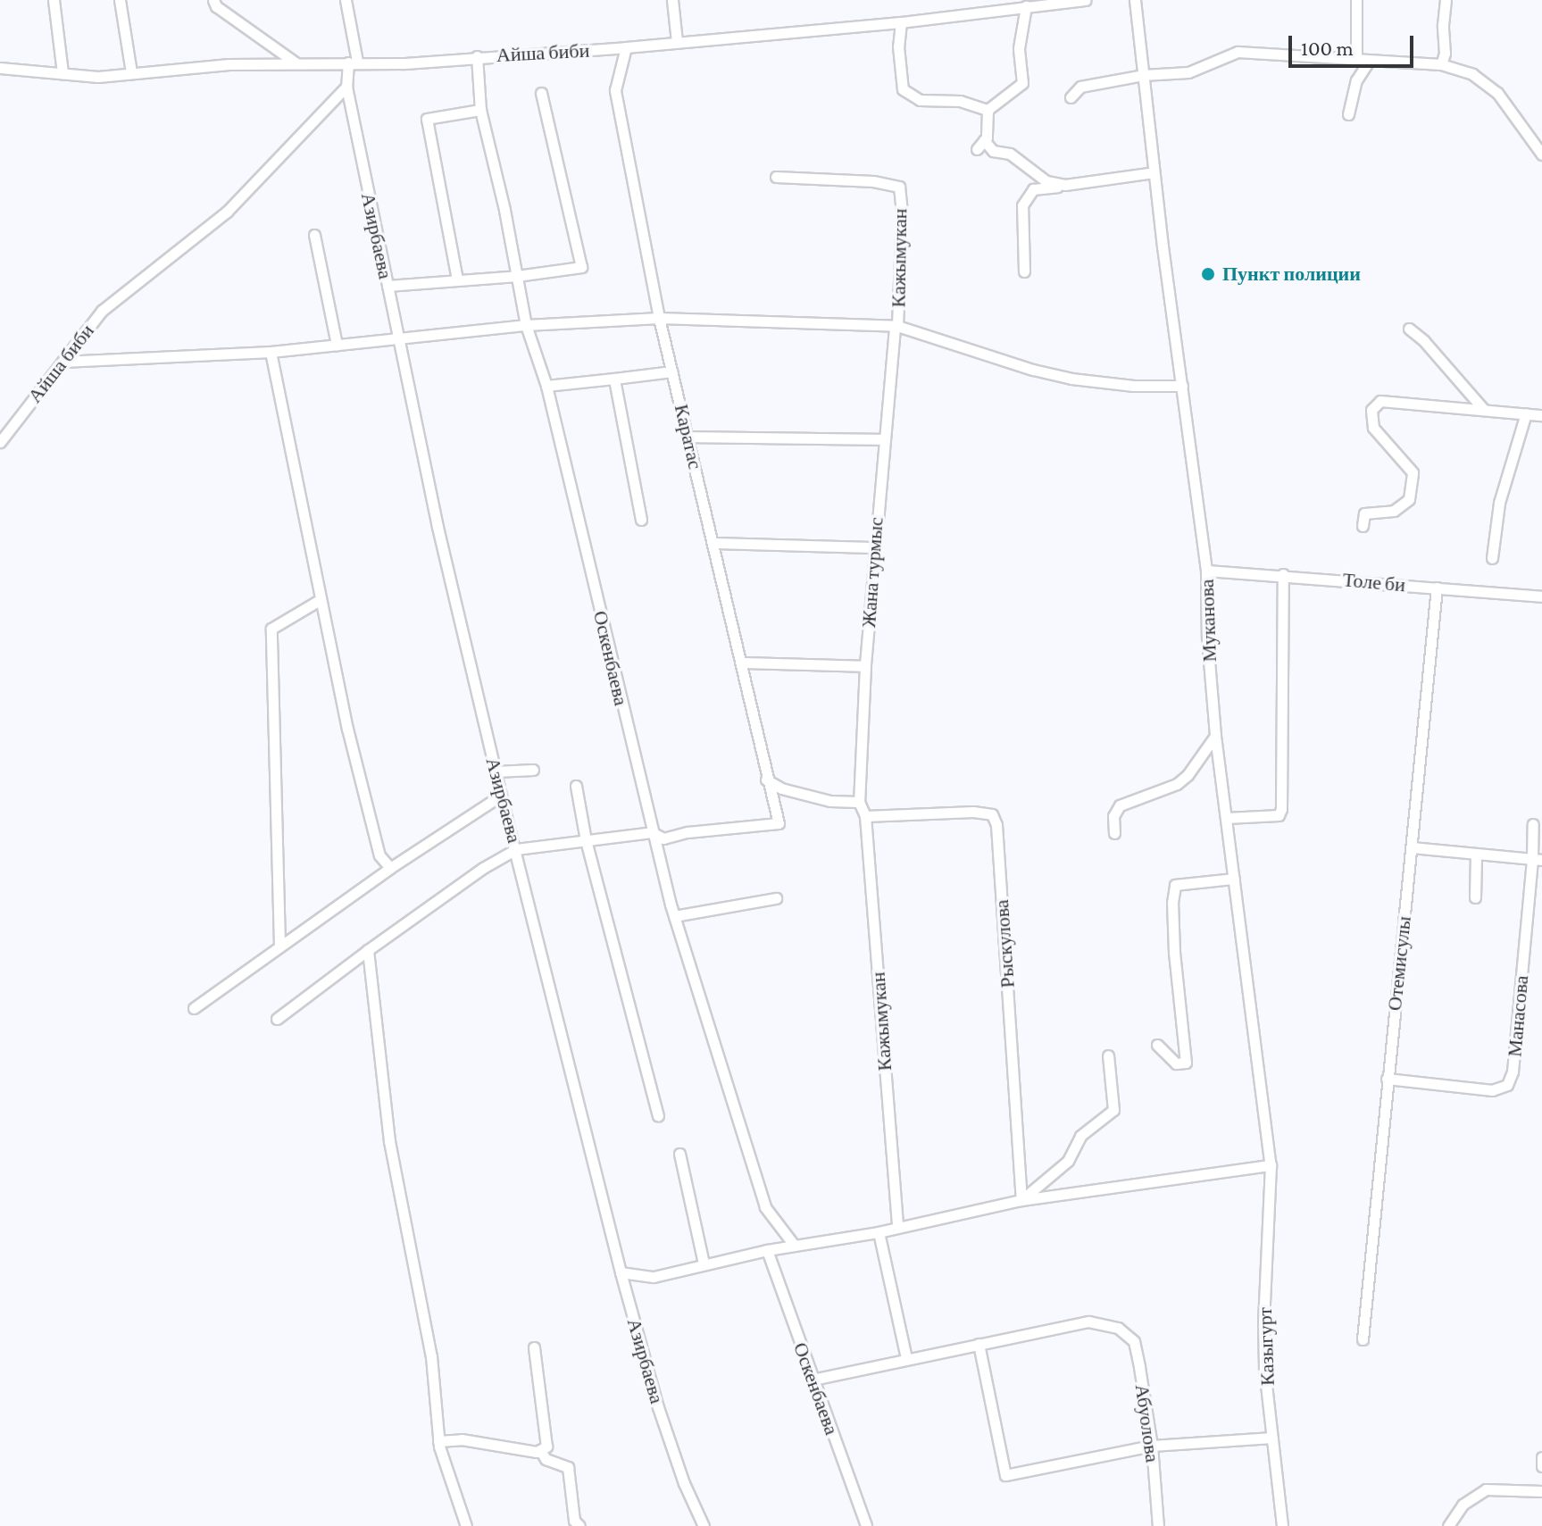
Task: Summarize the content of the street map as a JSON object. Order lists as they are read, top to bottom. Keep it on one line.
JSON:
{"streets":{"street":["Айша биби","Азирбаева","Кажымукан","Каратас","Жана турмыс","Толе би","Муканова","Оскенбаева","Рыскулова","Отемисулы","Манасова","Казыгурт","Абуолова"]},"crossings":[["Айша биби","Азирбаева"],["Айша биби","Каратас"],["Айша биби","Оскенбаева"],["Кажымукан","Жана турмыс"],["Кажымукан","Рыскулова"],["Каратас","Оскенбаева"],["Жана турмыс","Рыскулова"],["Толе би","Муканова"],["Толе би","Отемисулы"],["Муканова","Казыгурт"],["Отемисулы","Манасова"]],"places":["Пункт полиции"],"scale_bar":"100 m"}
